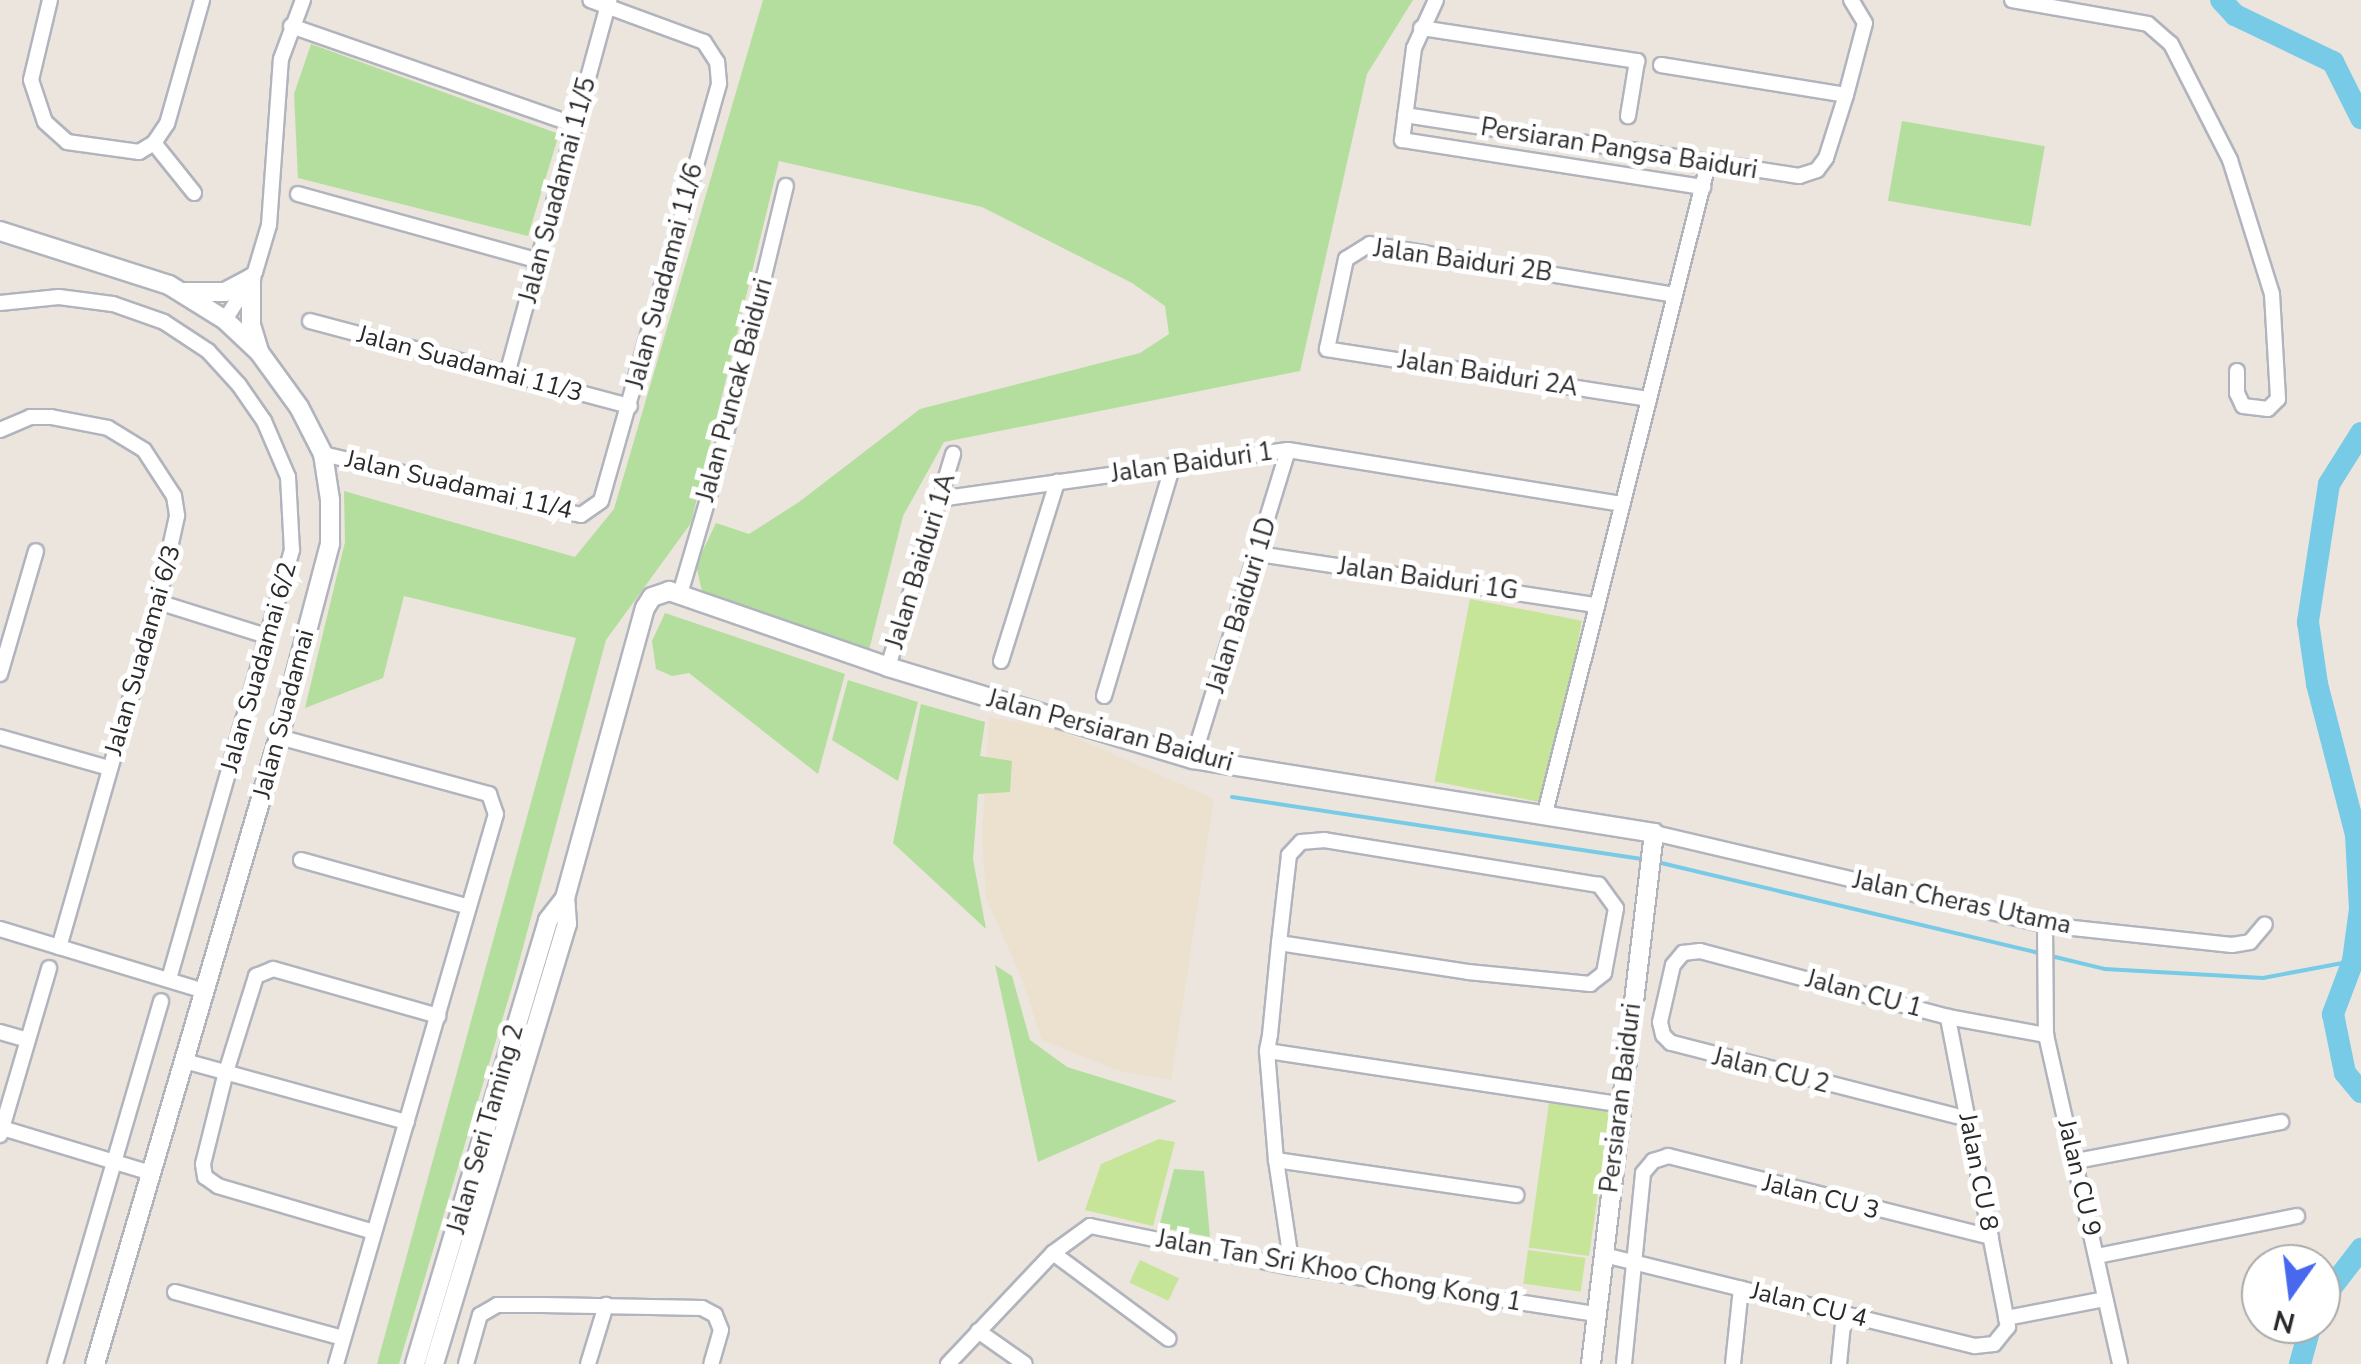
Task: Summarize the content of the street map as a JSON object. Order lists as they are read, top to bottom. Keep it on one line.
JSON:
{"streets":{"street":["Persiaran Pangsa Baiduri","Jalan Suadamai 11/5","Jalan Baiduri 2B","Jalan Suadamai 11/6","Jalan Suadamai 11/3","Jalan Baiduri 2A","Jalan Puncak Baiduri","Jalan Baiduri 1","Jalan Suadamai 11/4","Jalan Baiduri 1A","Jalan Baiduri 1G","Jalan Baiduri 1D","Jalan Suadamai 6/3","Jalan Suadamai 6/2","Jalan Suadamai","Jalan Persiaran Baiduri","Jalan Cheras Utama","Jalan CU 1","Jalan CU 2","Persiaran Baiduri","Jalan Seri Taming 2","Jalan CU 8","Jalan CU 9","Jalan CU 3","Jalan Tan Sri Khoo Chong Kong 1","Jalan CU 4"]},"crossings":[["Jalan Suadamai 11/5","Jalan Suadamai 11/6"],["Jalan Suadamai 11/5","Jalan Suadamai 11/3"],["Jalan Baiduri 2B","Jalan Baiduri 2A"],["Jalan Suadamai 11/6","Jalan Suadamai 11/3"],["Jalan Suadamai 11/6","Jalan Suadamai 11/4"],["Jalan Puncak Baiduri","Jalan Persiaran Baiduri"],["Jalan Puncak Baiduri","Jalan Seri Taming 2"],["Jalan Baiduri 1","Jalan Baiduri 1A"],["Jalan Baiduri 1","Jalan Baiduri 1D"],["Jalan Suadamai 11/4","Jalan Suadamai"],["Jalan Baiduri 1A","Jalan Persiaran Baiduri"],["Jalan Baiduri 1G","Jalan Baiduri 1D"],["Jalan Baiduri 1D","Jalan Persiaran Baiduri"],["Jalan Persiaran Baiduri","Jalan Cheras Utama"],["Jalan Persiaran Baiduri","Persiaran Baiduri"],["Jalan Persiaran Baiduri","Jalan Seri Taming 2"],["Jalan Cheras Utama","Persiaran Baiduri"],["Jalan Cheras Utama","Jalan CU 9"],["Jalan CU 1","Jalan CU 2"],["Jalan CU 1","Jalan CU 8"],["Jalan CU 1","Jalan CU 9"],["Jalan CU 2","Jalan CU 8"],["Persiaran Baiduri","Jalan Tan Sri Khoo Chong Kong 1"],["Persiaran Baiduri","Jalan CU 4"],["Jalan CU 8","Jalan CU 3"],["Jalan CU 8","Jalan CU 4"],["Jalan CU 9","Jalan CU 4"],["Jalan CU 3","Jalan CU 4"]],"north":"bottom"}
